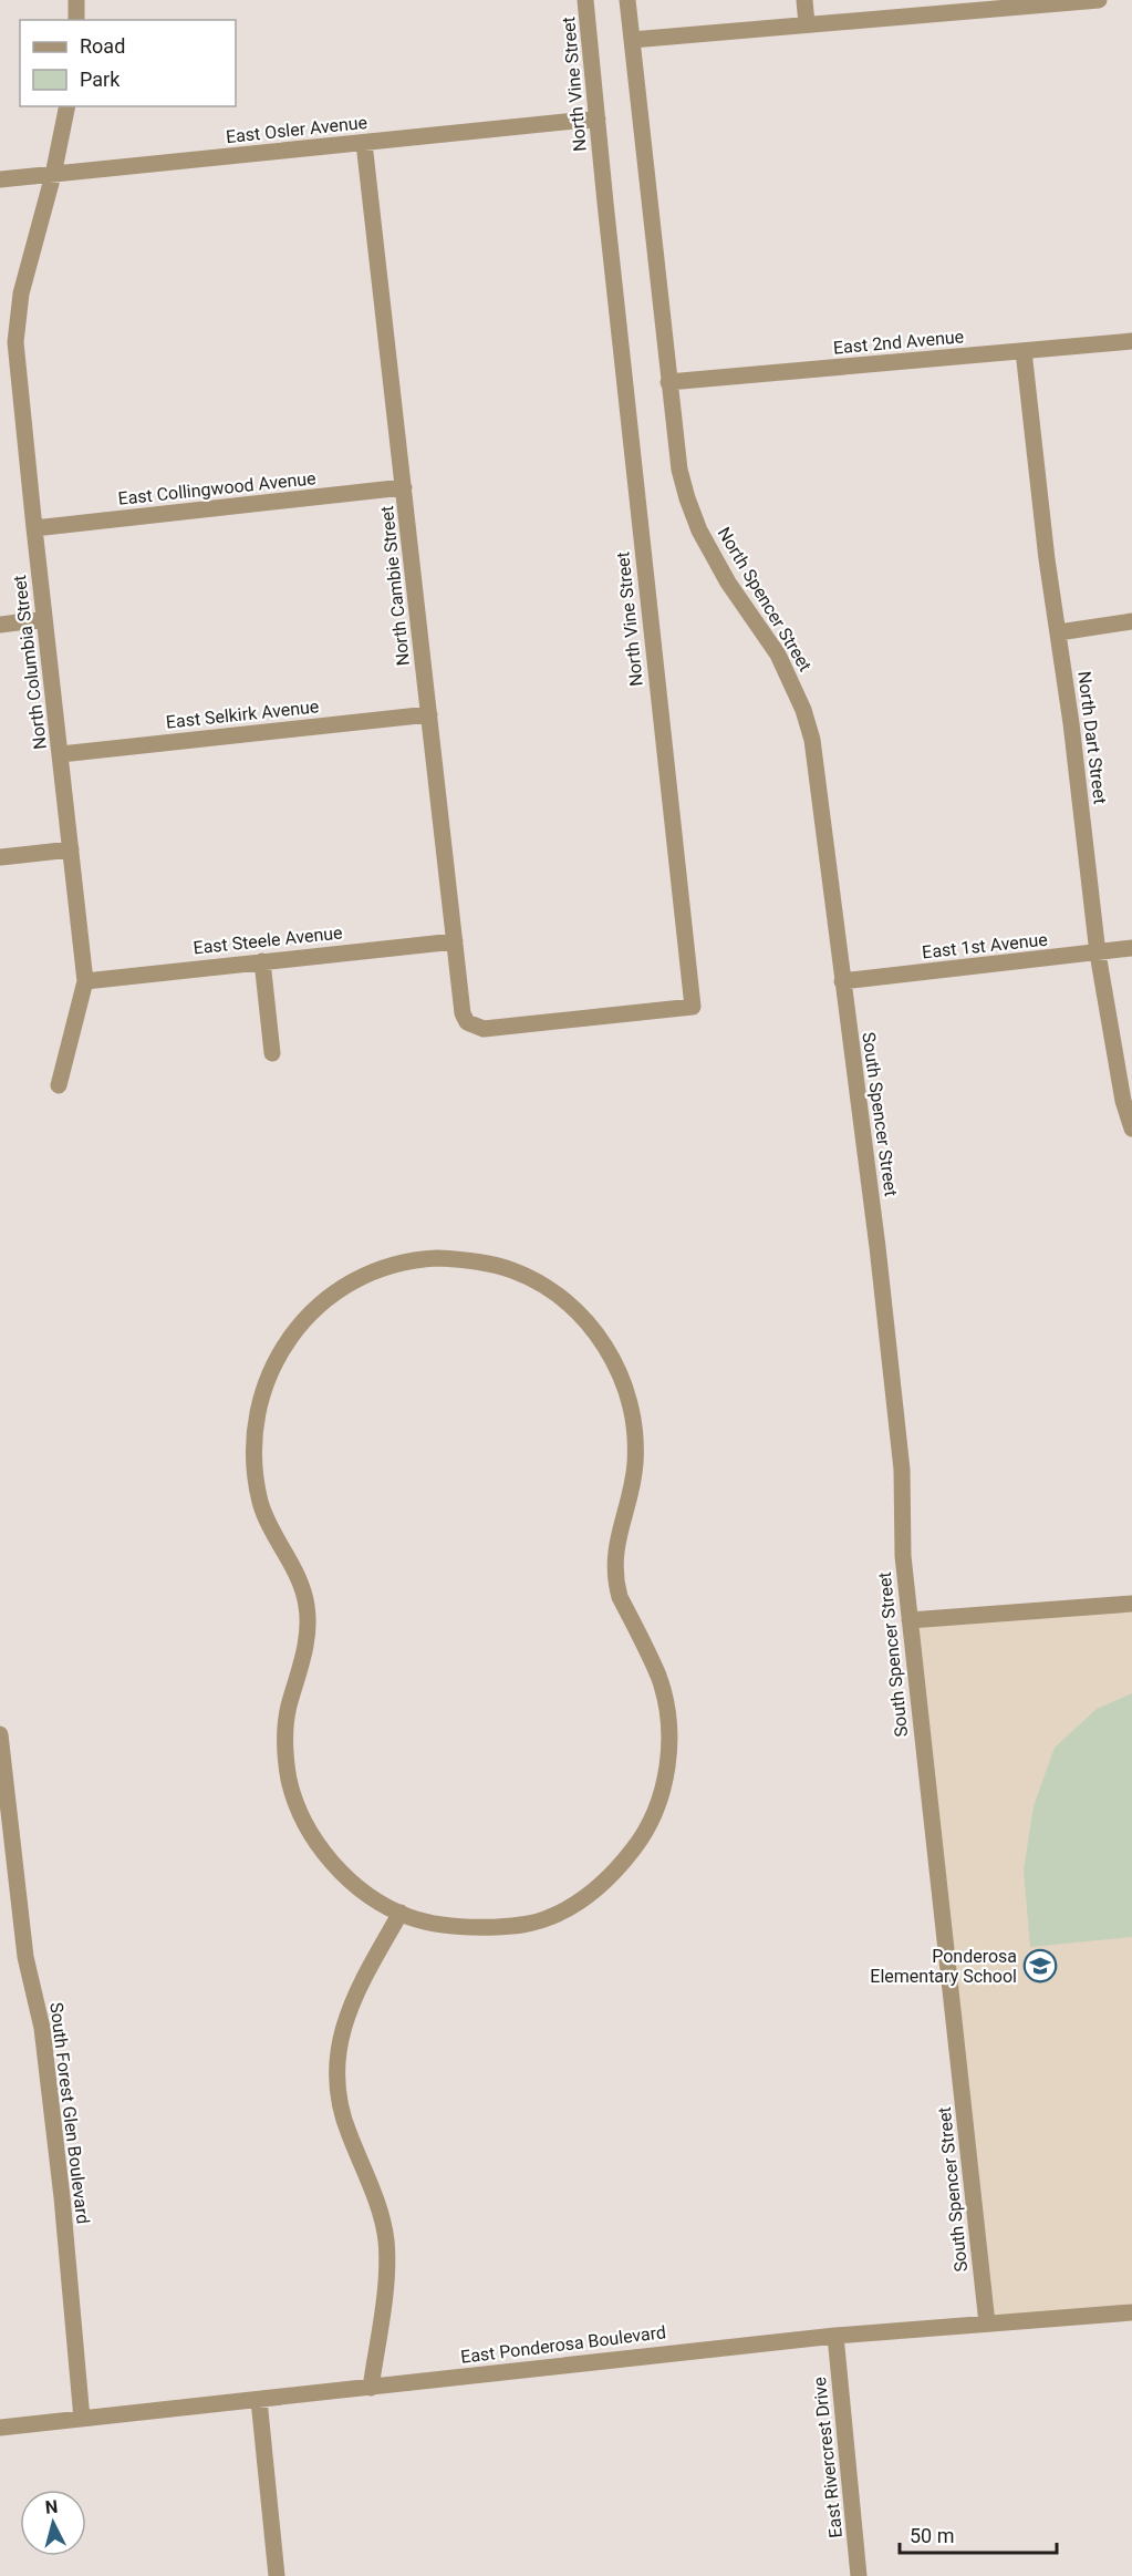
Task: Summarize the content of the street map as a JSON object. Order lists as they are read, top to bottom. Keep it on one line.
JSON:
{"streets":{"street":["North Vine Street","East Osler Avenue","East 2nd Avenue","East Collingwood Avenue","North Cambie Street","North Spencer Street","North Columbia Street","East Selkirk Avenue","North Dart Street","East Steele Avenue","East 1st Avenue","South Spencer Street","South Forest Glen Boulevard","East Ponderosa Boulevard","East Rivercrest Drive"]},"crossings":[["North Vine Street","East Osler Avenue"],["North Vine Street","North Cambie Street"],["East Osler Avenue","North Cambie Street"],["East Osler Avenue","North Columbia Street"],["East 2nd Avenue","North Spencer Street"],["East 2nd Avenue","North Dart Street"],["East Collingwood Avenue","North Cambie Street"],["East Collingwood Avenue","North Columbia Street"],["North Cambie Street","East Selkirk Avenue"],["North Cambie Street","East Steele Avenue"],["North Spencer Street","East 1st Avenue"],["North Spencer Street","South Spencer Street"],["North Columbia Street","East Selkirk Avenue"],["North Columbia Street","East Steele Avenue"],["North Dart Street","East 1st Avenue"],["East 1st Avenue","South Spencer Street"],["South Spencer Street","East Ponderosa Boulevard"],["South Forest Glen Boulevard","East Ponderosa Boulevard"],["East Ponderosa Boulevard","East Rivercrest Drive"]],"places":{"school or university":["Ponderosa Elementary School"]},"legend":["Road","Park"],"scale_bar":"50 m","north":"top"}
